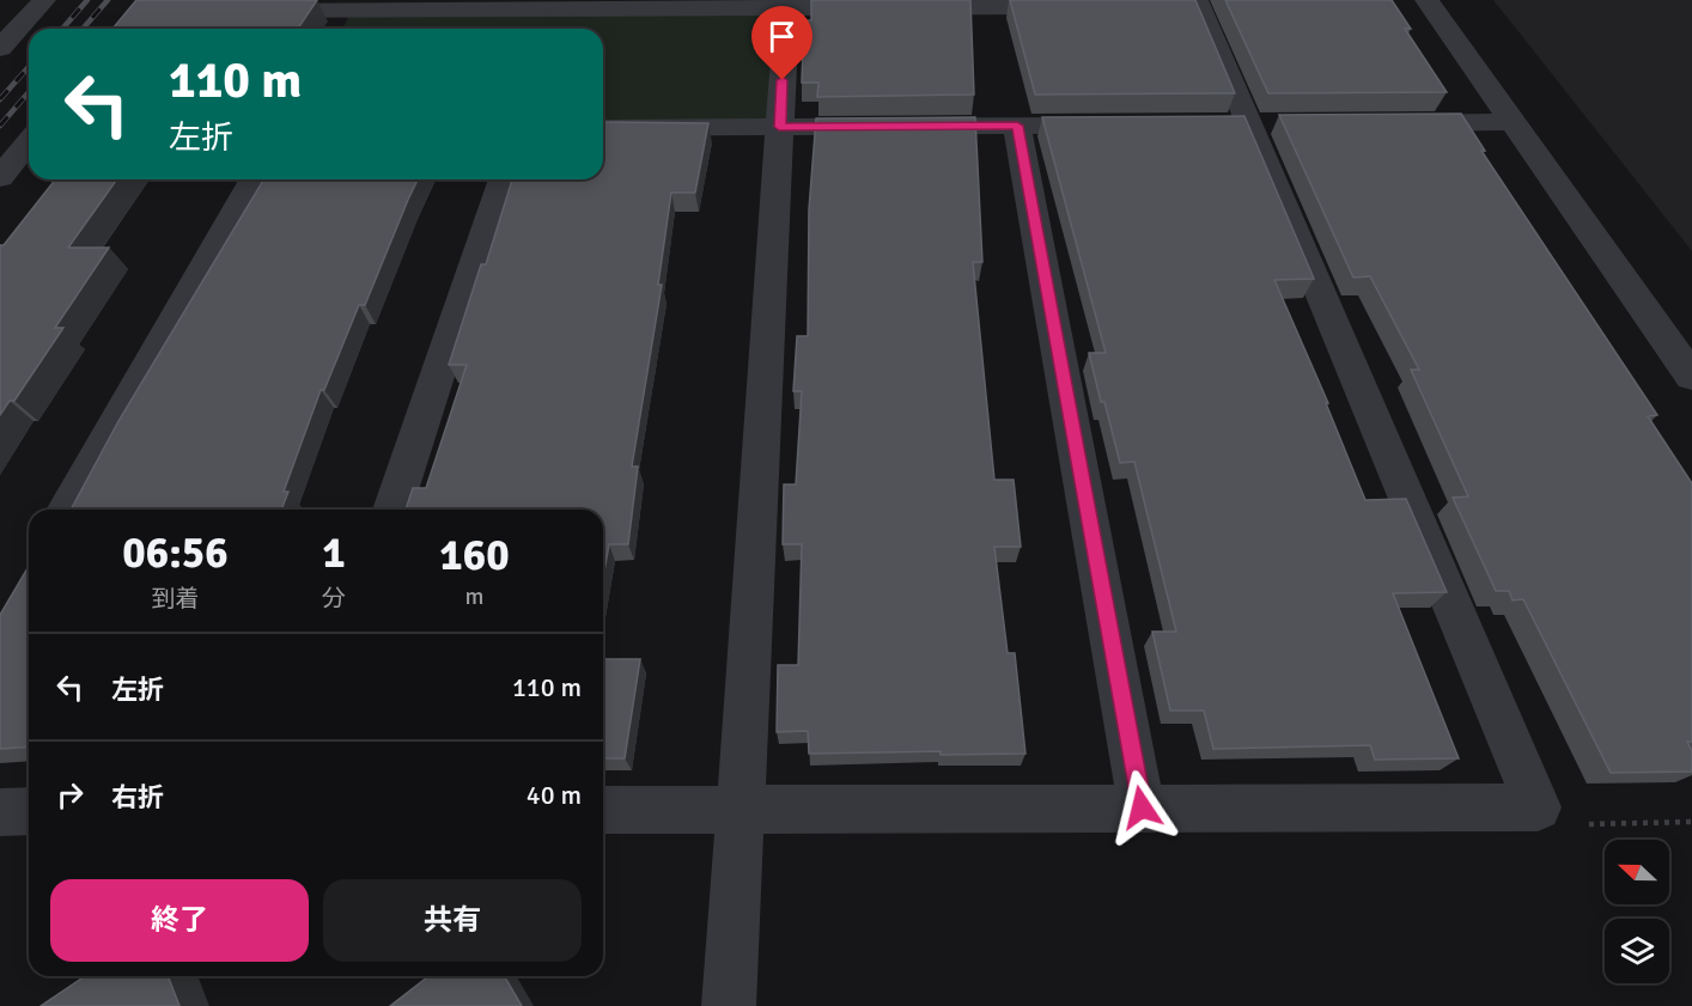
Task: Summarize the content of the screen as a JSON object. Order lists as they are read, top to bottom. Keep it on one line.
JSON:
{"north":"left","page":{"turn":["110 m","左折"],"eta":["06:56","到着","1","分","160","m"],"list":[{"name":"左折","value":"110 m"},{"name":"右折","value":"40 m"}],"buttons":["終了","共有"]}}
